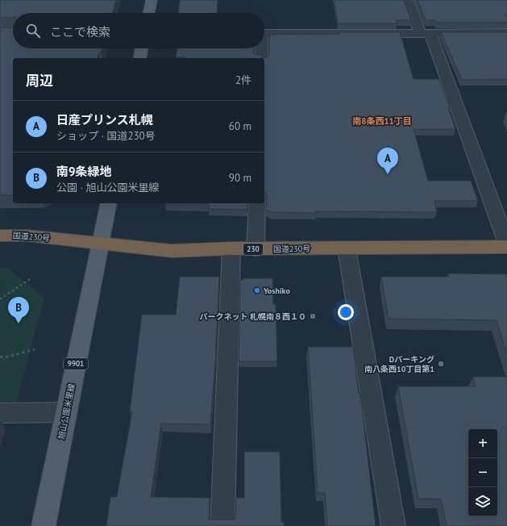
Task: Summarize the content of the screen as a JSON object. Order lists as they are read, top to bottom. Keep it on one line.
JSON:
{"streets":{"highway":["国道230号","230"],"main road":["9901","旭山公園米里線"]},"crossings":[["国道230号","旭山公園米里線"]],"districts":["南8条西11丁目"],"places":["Yoshiko","パークネット 札幌南８西１０","Dパーキング 南八条西10丁目第1"],"page":{"search":"ここで検索","heading":["周辺","2件"],"list":[{"mark":"A","name":"日産プリンス札幌","note":"ショップ · 国道230号","value":"60 m"},{"mark":"B","name":"南9条緑地","note":"公園 · 旭山公園米里線","value":"90 m"}],"pins":["A","B"],"map_buttons":["+","−"]}}
